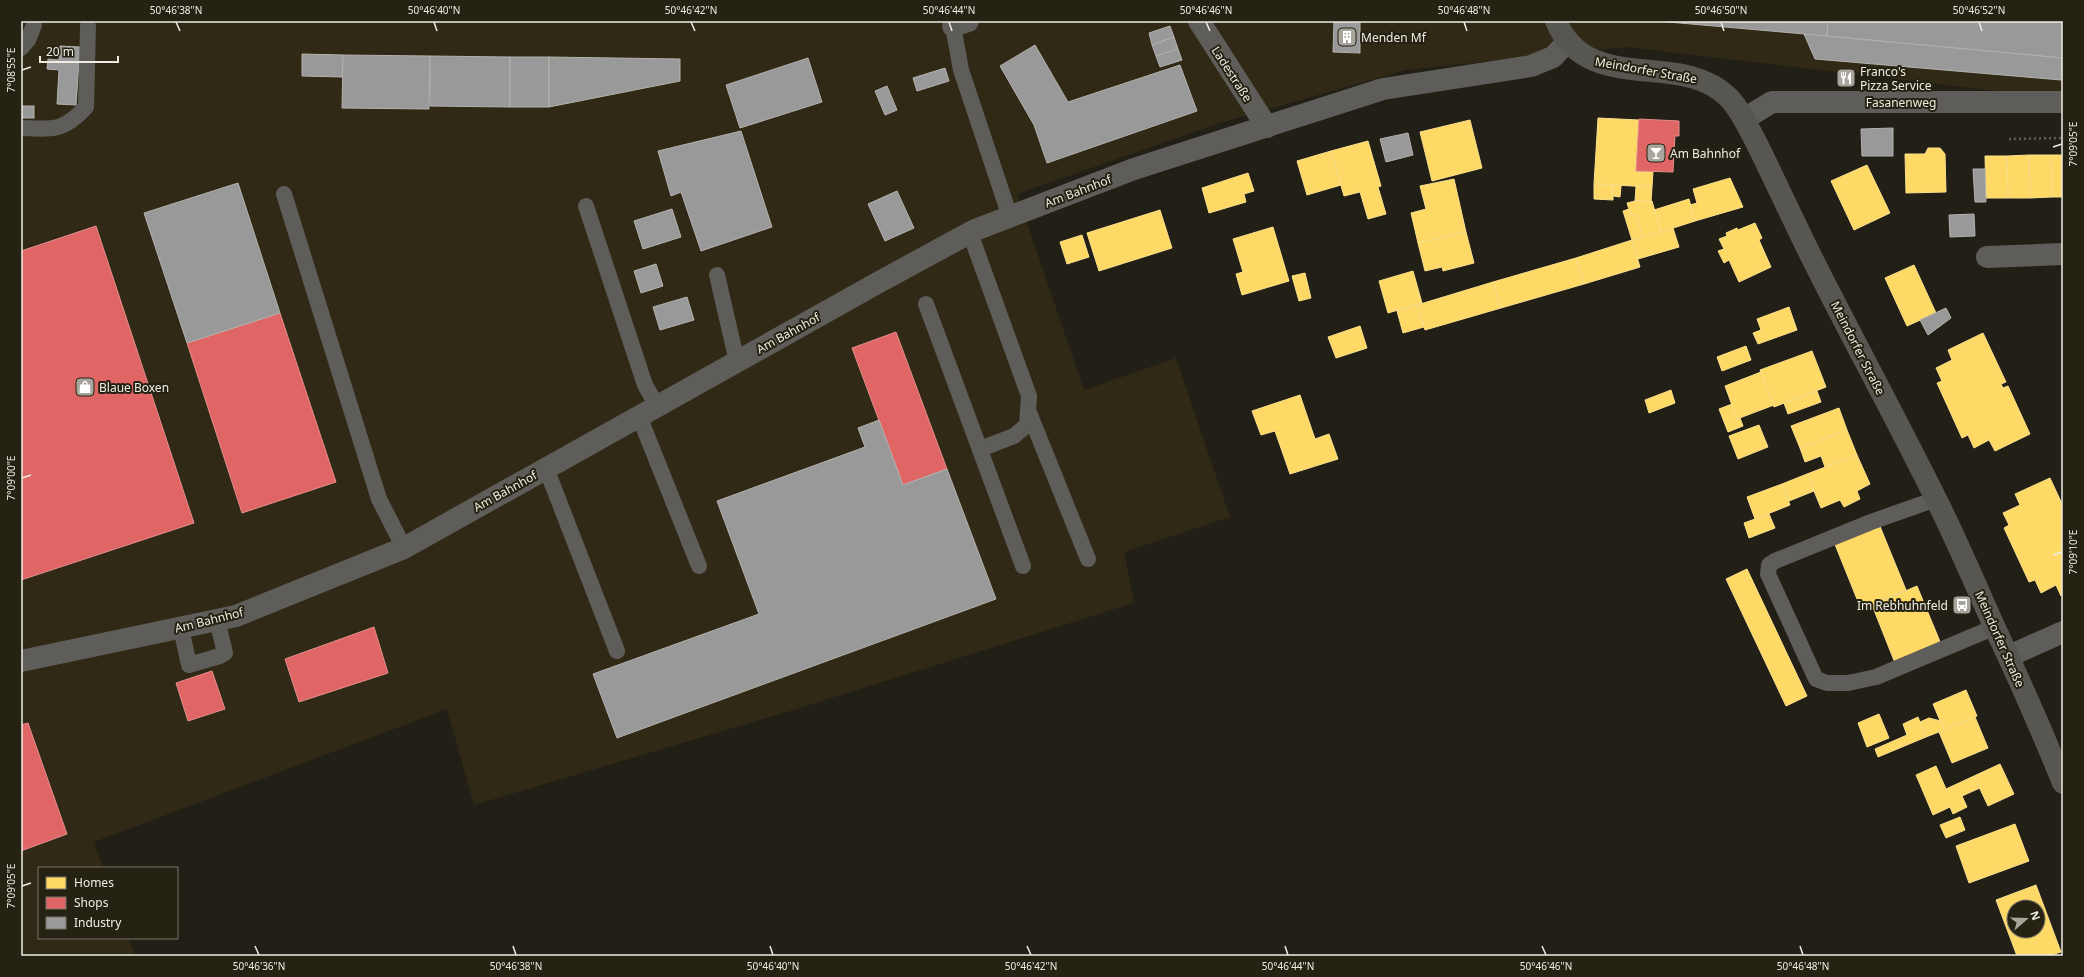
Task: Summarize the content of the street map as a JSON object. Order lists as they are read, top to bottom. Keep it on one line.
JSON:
{"streets":{"main road":["Meindorfer Straße"],"street":["Ladestraße","Fasanenweg","Am Bahnhof"]},"crossings":[["Meindorfer Straße","Fasanenweg"],["Meindorfer Straße","Am Bahnhof"],["Ladestraße","Am Bahnhof"]],"places":{"building":["Menden Mf"],"restaurant":["Franco's Pizza Service"],"bar":["Am Bahnhof"],"shop":["Blaue Boxen"],"bus stop":["Im Rebhuhnfeld"]},"legend":["Homes","Shops","Industry"],"scale_bar":"20 m","north":"right","coordinates":["50°46'38\"N","50°46'40\"N","50°46'42\"N","50°46'44\"N","50°46'46\"N","50°46'48\"N","50°46'50\"N","50°46'52\"N","7°08'55\"E","7°09'05\"E","7°09'00\"E","7°09'10\"E","50°46'36\"N"]}
